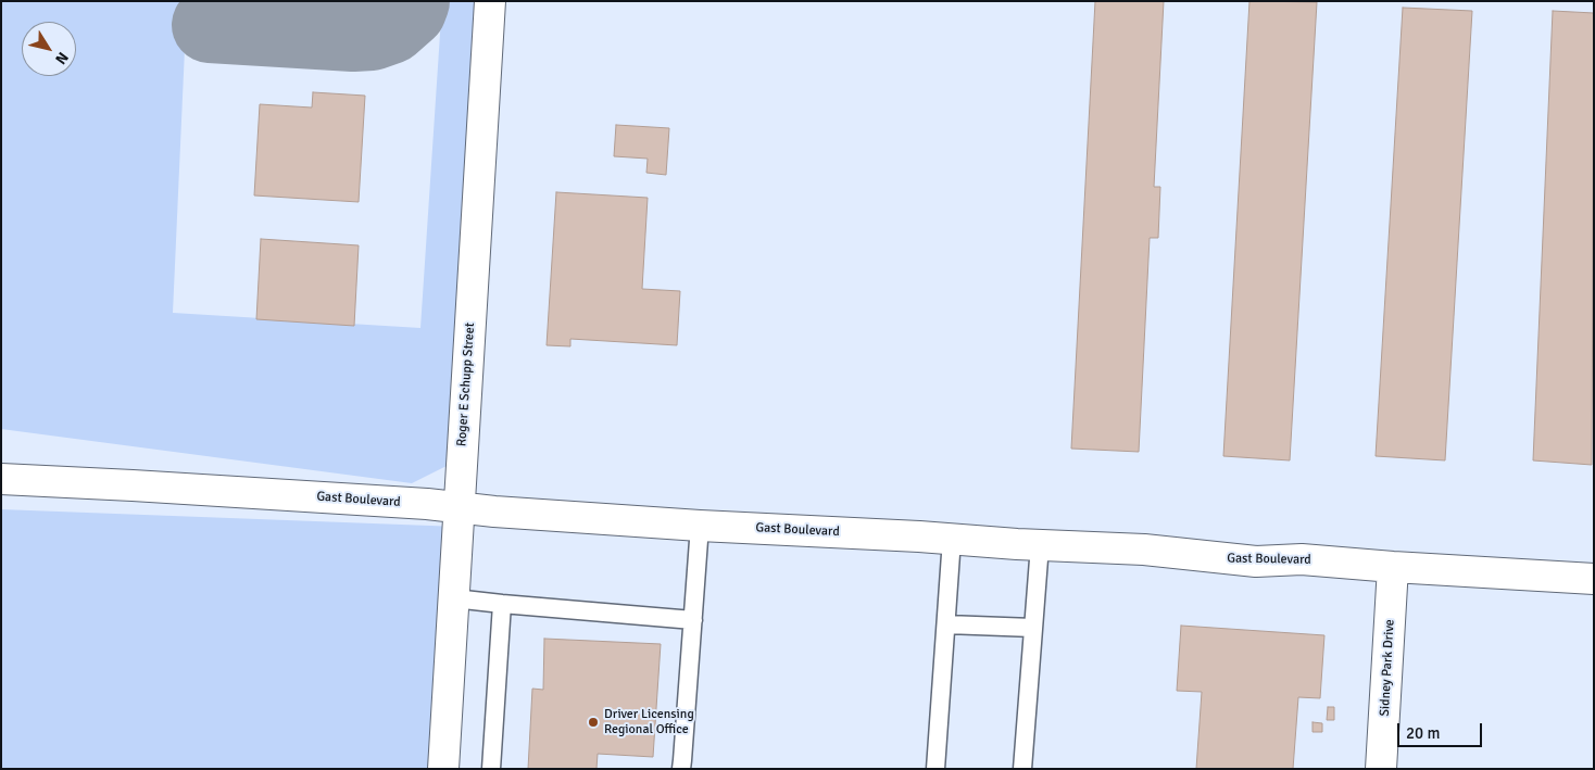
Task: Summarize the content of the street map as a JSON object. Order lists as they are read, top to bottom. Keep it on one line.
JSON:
{"streets":{"street":["Roger E Schupp Street","Gast Boulevard","Sidney Park Drive"]},"crossings":[["Roger E Schupp Street","Gast Boulevard"],["Gast Boulevard","Sidney Park Drive"]],"places":["Driver Licensing Regional Office"],"scale_bar":"20 m","north":"bottom right"}
